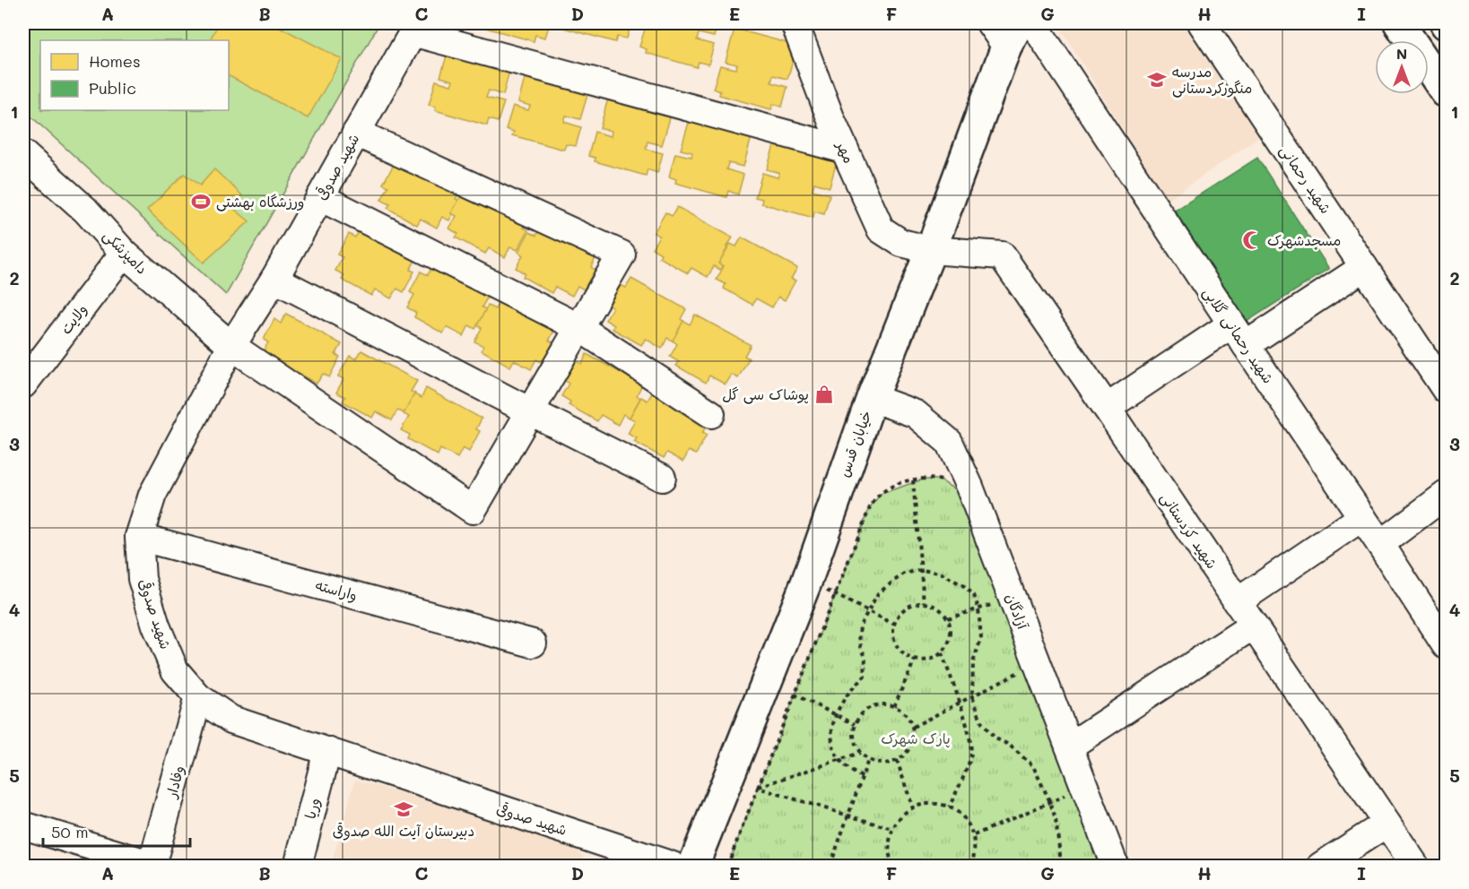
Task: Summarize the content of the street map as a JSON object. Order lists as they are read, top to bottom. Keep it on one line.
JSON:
{"streets":{"main road":["خیابان قدس"],"street":["مهر","شهید صدوقی","شهید رحمانی","دامپزشکی","ولایت","شهید رحمانی گلابی","شهید کردستانی","واراسته","آزادگان","وفادار","وریا"]},"crossings":[["مهر","خیابان قدس"],["مهر","شهید کردستانی"],["شهید صدوقی","دامپزشکی"],["شهید صدوقی","واراسته"],["شهید صدوقی","وفادار"],["شهید صدوقی","وریا"],["دامپزشکی","ولایت"],["خیابان قدس","شهید کردستانی"],["خیابان قدس","آزادگان"]],"parks":["پارک شهرک"],"places":{"school or university":["مدرسه منگورکردستانی","دبیرستان آیت الله صدوقی"],"sports":["ورزشگاه بهشتی"],"mosque":["مسجدشهرک"],"shop":["پوشاک سی گل"]},"legend":["Homes","Public"],"scale_bar":"50 m","north":"top","grid":{"columns":["A","B","C","D","E","F","G","H","I"],"rows":["1","2","3","4","5"]}}
